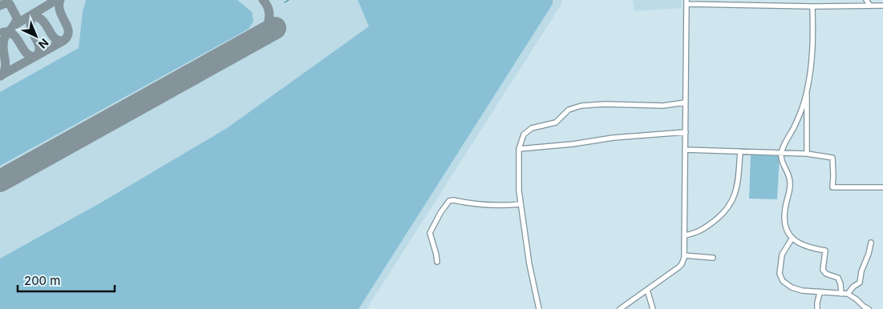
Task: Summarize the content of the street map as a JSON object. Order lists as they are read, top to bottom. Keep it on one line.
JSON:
{"scale_bar":"200 m","north":"bottom right"}
